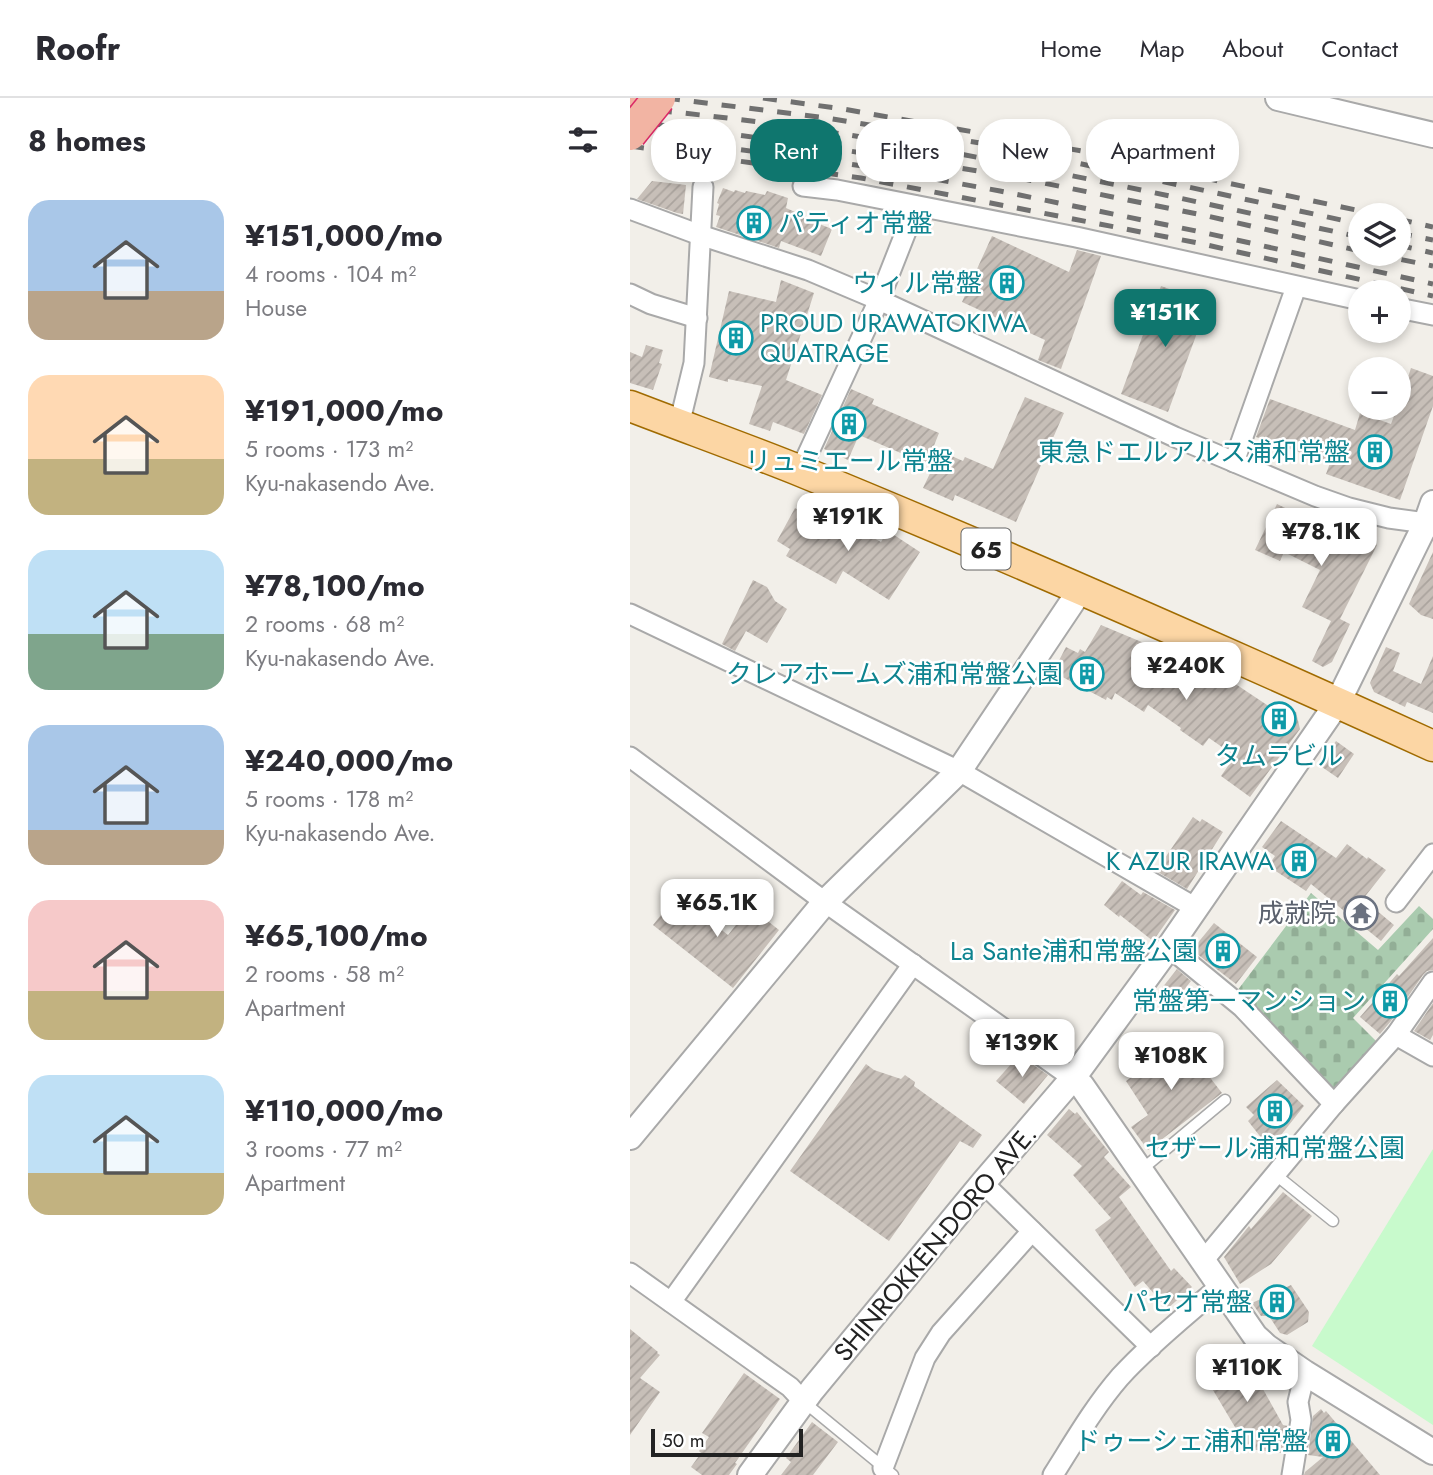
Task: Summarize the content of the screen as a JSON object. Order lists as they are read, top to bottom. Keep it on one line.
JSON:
{"streets":{"main road":["65"],"street":["SHINROKKEN-DORO AVE."]},"crossings":[["65","SHINROKKEN-DORO AVE."]],"places":{"building":["パティオ常盤","ウィル常盤","PROUD URAWATOKIWA QUATRAGE","リュミエール常盤","東急ドエルアルス浦和常盤","クレアホームズ浦和常盤公園","タムラビル","K AZUR IRAWA","La Sante浦和常盤公園","常盤第一マンション","セザール浦和常盤公園","パセオ常盤","ドゥーシェ浦和常盤"],"temple":["成就院"]},"scale_bar":"50 m","page":{"header":"Roofr","nav":["Home","Map","About","Contact"],"heading":"8 homes","chip":["Buy","Rent","Filters","New","Apartment"],"list":[{"name":"¥151,000/mo","note":"4 rooms · 104 m² · House"},{"name":"¥191,000/mo","note":"5 rooms · 173 m² · Kyu-nakasendo Ave."},{"name":"¥78,100/mo","note":"2 rooms · 68 m² · Kyu-nakasendo Ave."},{"name":"¥240,000/mo","note":"5 rooms · 178 m² · Kyu-nakasendo Ave."},{"name":"¥65,100/mo","note":"2 rooms · 58 m² · Apartment"},{"name":"¥110,000/mo","note":"3 rooms · 77 m² · Apartment"}],"map_buttons":["+","−"],"price":["¥151K","¥191K","¥78.1K","¥240K","¥65.1K","¥139K","¥108K","¥110K"],"scale":"50 m"}}
